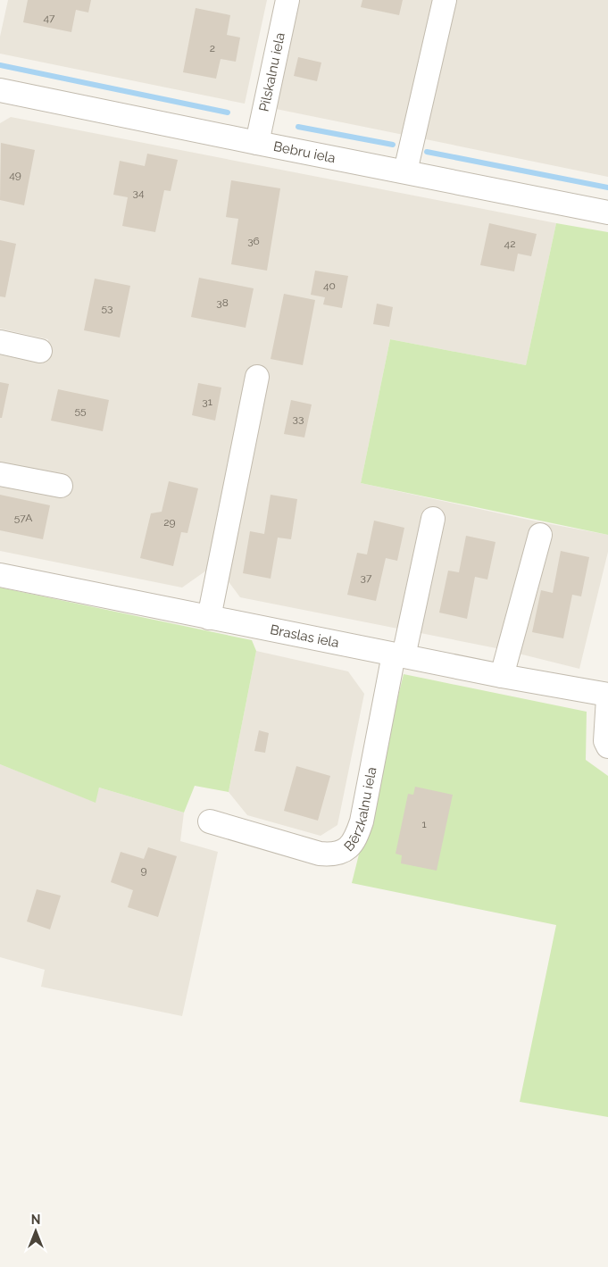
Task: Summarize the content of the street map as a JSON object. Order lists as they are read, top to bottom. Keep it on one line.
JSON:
{"streets":{"street":["Pilskalnu iela","Bebru iela","Braslas iela","Bērzkalnu iela"]},"crossings":[["Pilskalnu iela","Bebru iela"],["Braslas iela","Bērzkalnu iela"]],"house_numbers":["47","2","49","34","36","42","40","38","53","31","55","33","57A","29","37","1","9"],"north":"top"}
